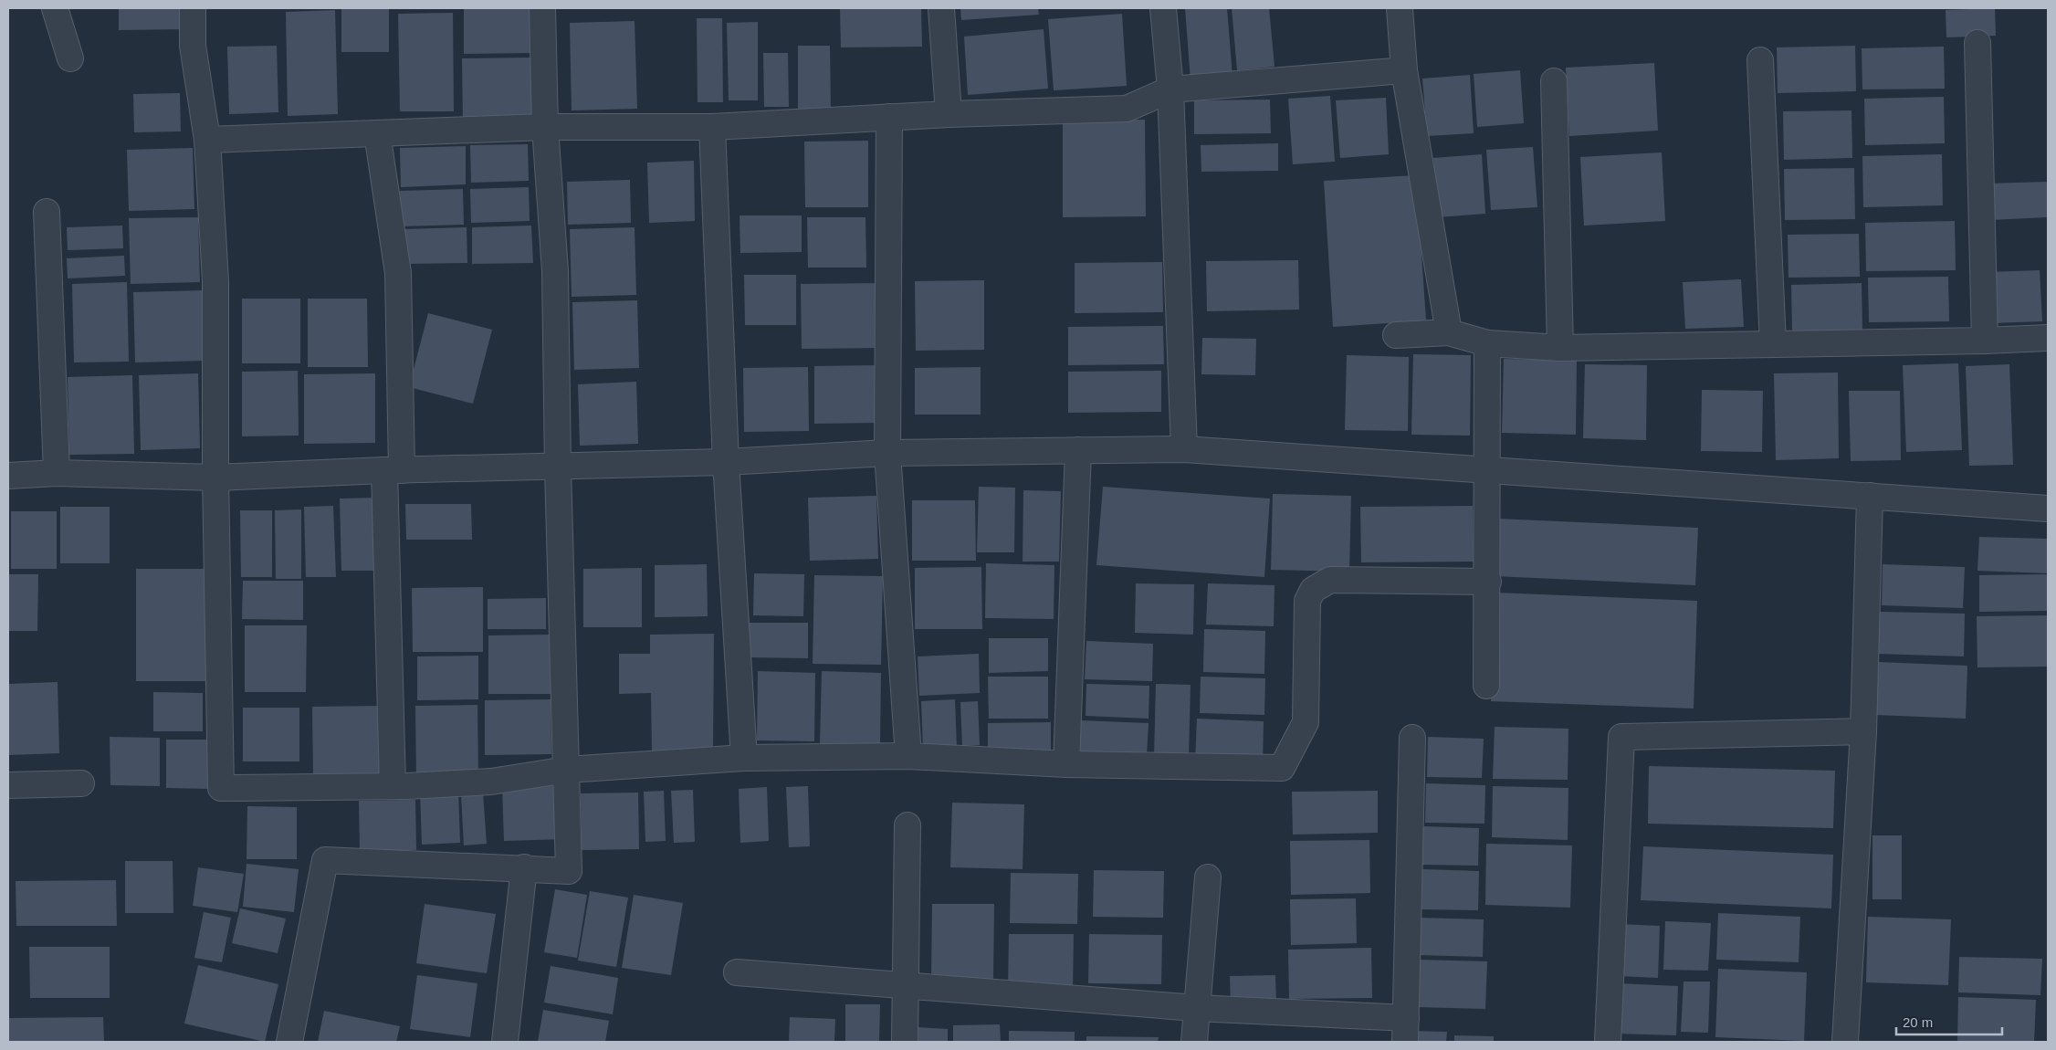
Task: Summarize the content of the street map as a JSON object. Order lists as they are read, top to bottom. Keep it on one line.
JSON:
{"scale_bar":"20 m"}
